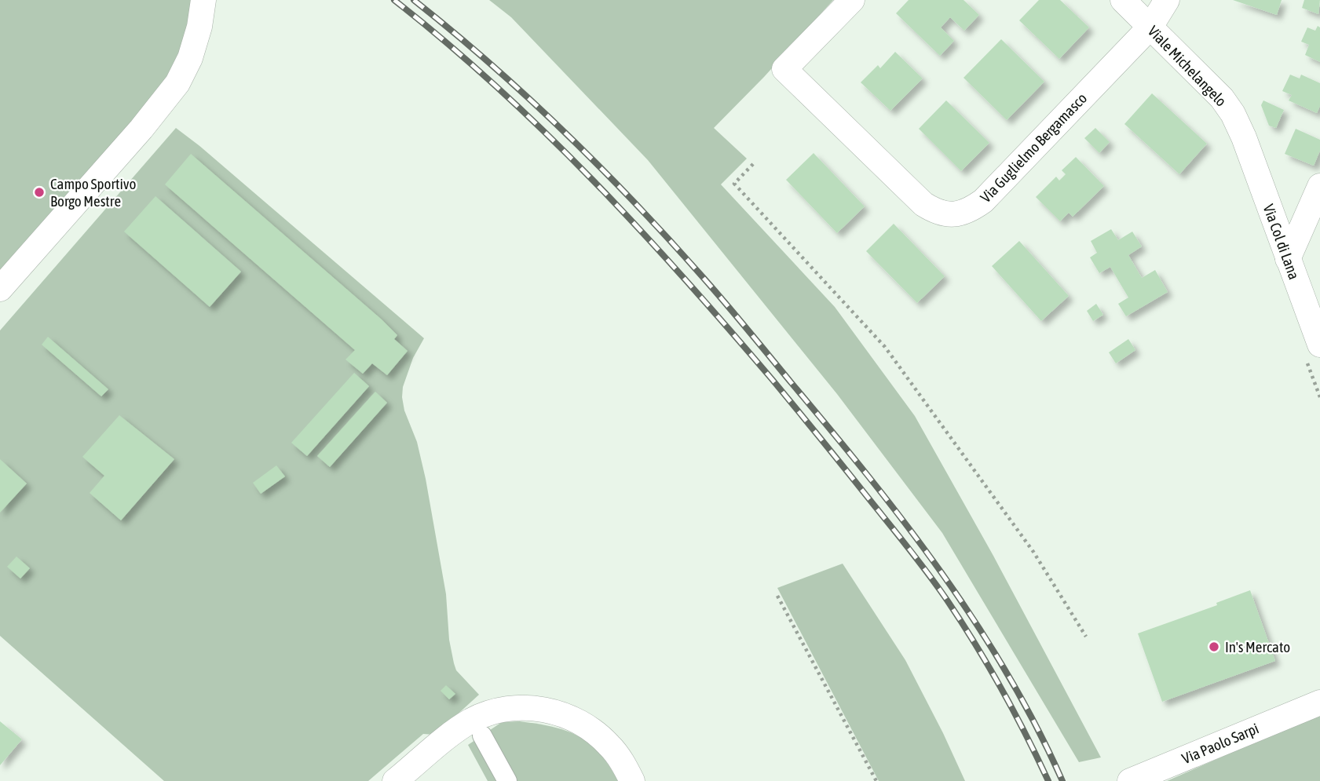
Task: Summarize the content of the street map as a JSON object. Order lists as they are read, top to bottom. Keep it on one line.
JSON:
{"streets":{"street":["Viale Michelangelo","Via Guglielmo Bergamasco","Via Col di Lana","Via Paolo Sarpi"]},"crossings":[["Viale Michelangelo","Via Guglielmo Bergamasco"],["Viale Michelangelo","Via Col di Lana"]],"places":["Campo Sportivo Borgo Mestre","In's Mercato"]}
